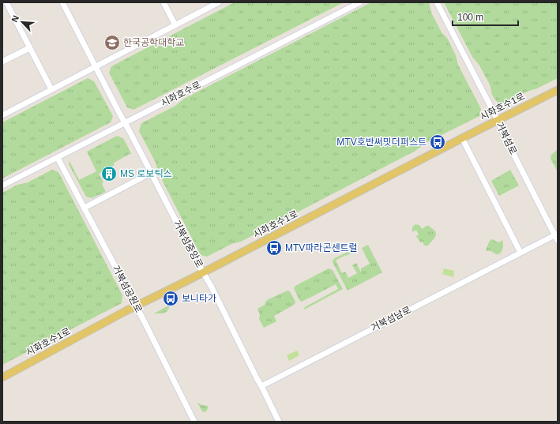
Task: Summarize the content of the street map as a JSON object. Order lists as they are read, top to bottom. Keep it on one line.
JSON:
{"streets":{"main road":["시화호수1로"],"street":["시화호수로","거북섬로","거북섬중앙로","거북섬공원로","거북섬남로"]},"crossings":[["시화호수로","거북섬중앙로"],["시화호수로","거북섬공원로"],["시화호수1로","거북섬로"],["시화호수1로","거북섬중앙로"],["시화호수1로","거북섬공원로"],["거북섬로","거북섬남로"],["거북섬중앙로","거북섬남로"]],"places":{"school or university":["한국공학대학교"],"bus stop":["MTV호반써밋더퍼스트","MTV파라곤센트럴","보니타가"],"building":["MS 로보틱스"]},"scale_bar":"100 m","north":"top left"}
